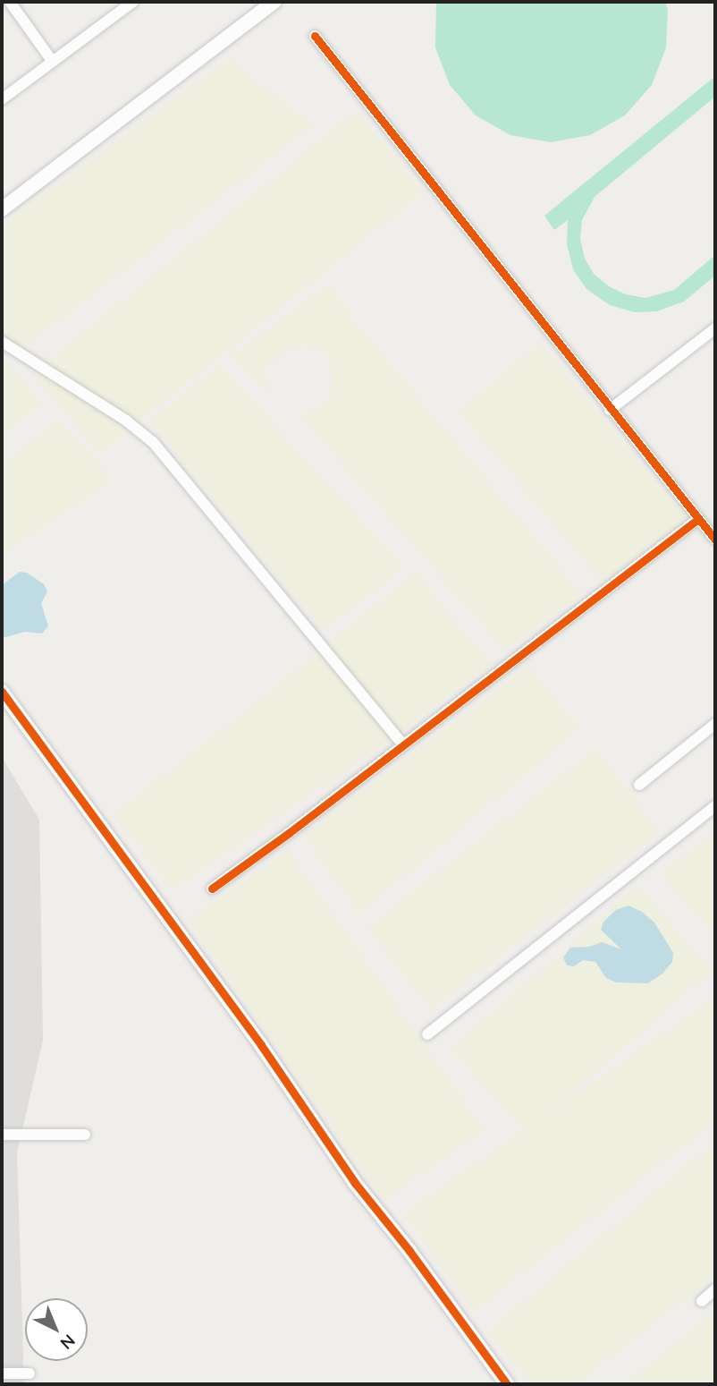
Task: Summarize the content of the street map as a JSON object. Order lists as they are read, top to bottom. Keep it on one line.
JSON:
{"north":"bottom right"}
